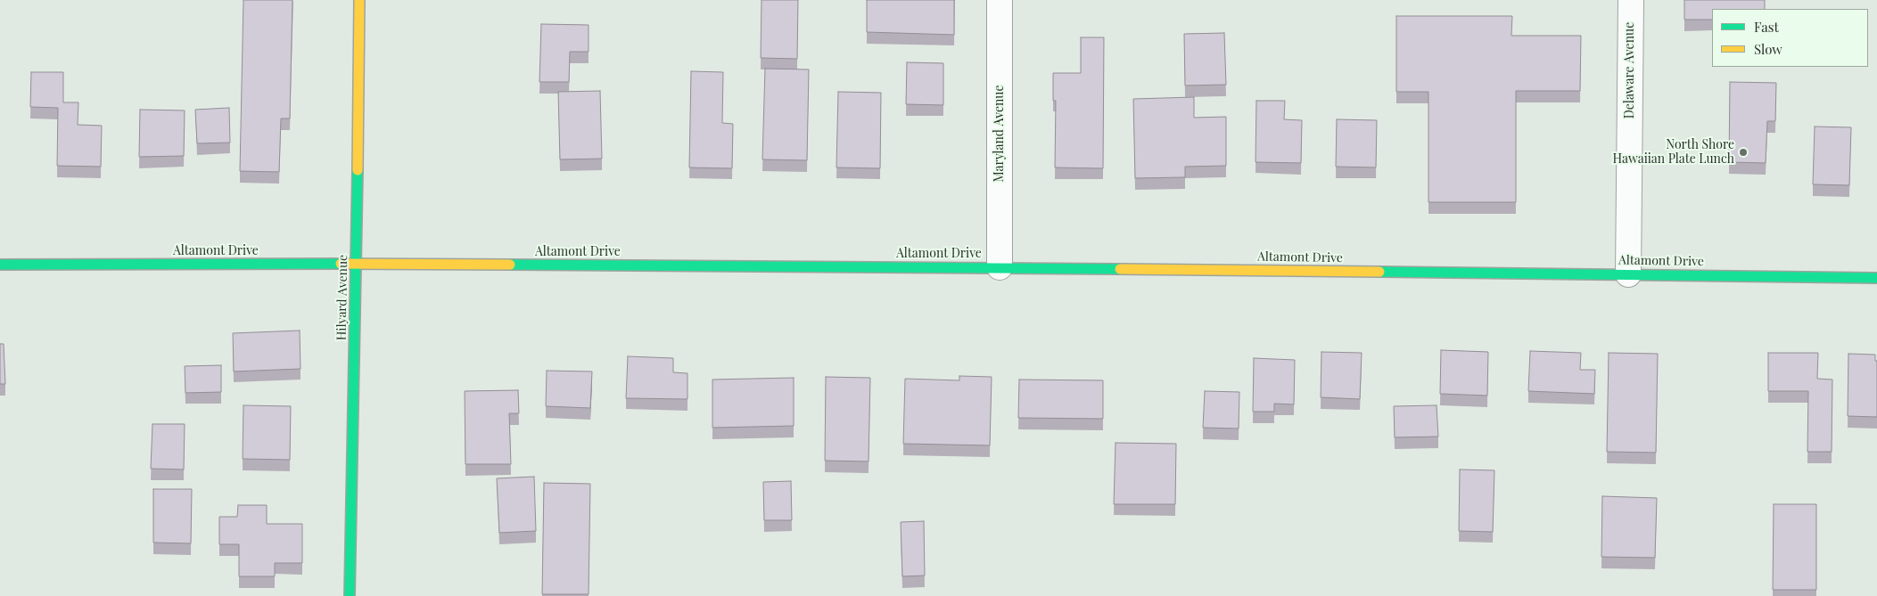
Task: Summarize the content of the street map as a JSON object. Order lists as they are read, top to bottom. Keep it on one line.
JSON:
{"streets":{"main road":["Altamont Drive","Hilyard Avenue"],"street":["Delaware Avenue","Maryland Avenue"]},"crossings":[["Delaware Avenue","Altamont Drive"],["Maryland Avenue","Altamont Drive"],["Altamont Drive","Hilyard Avenue"]],"places":["North Shore Hawaiian Plate Lunch"],"legend":["Fast","Slow"]}
